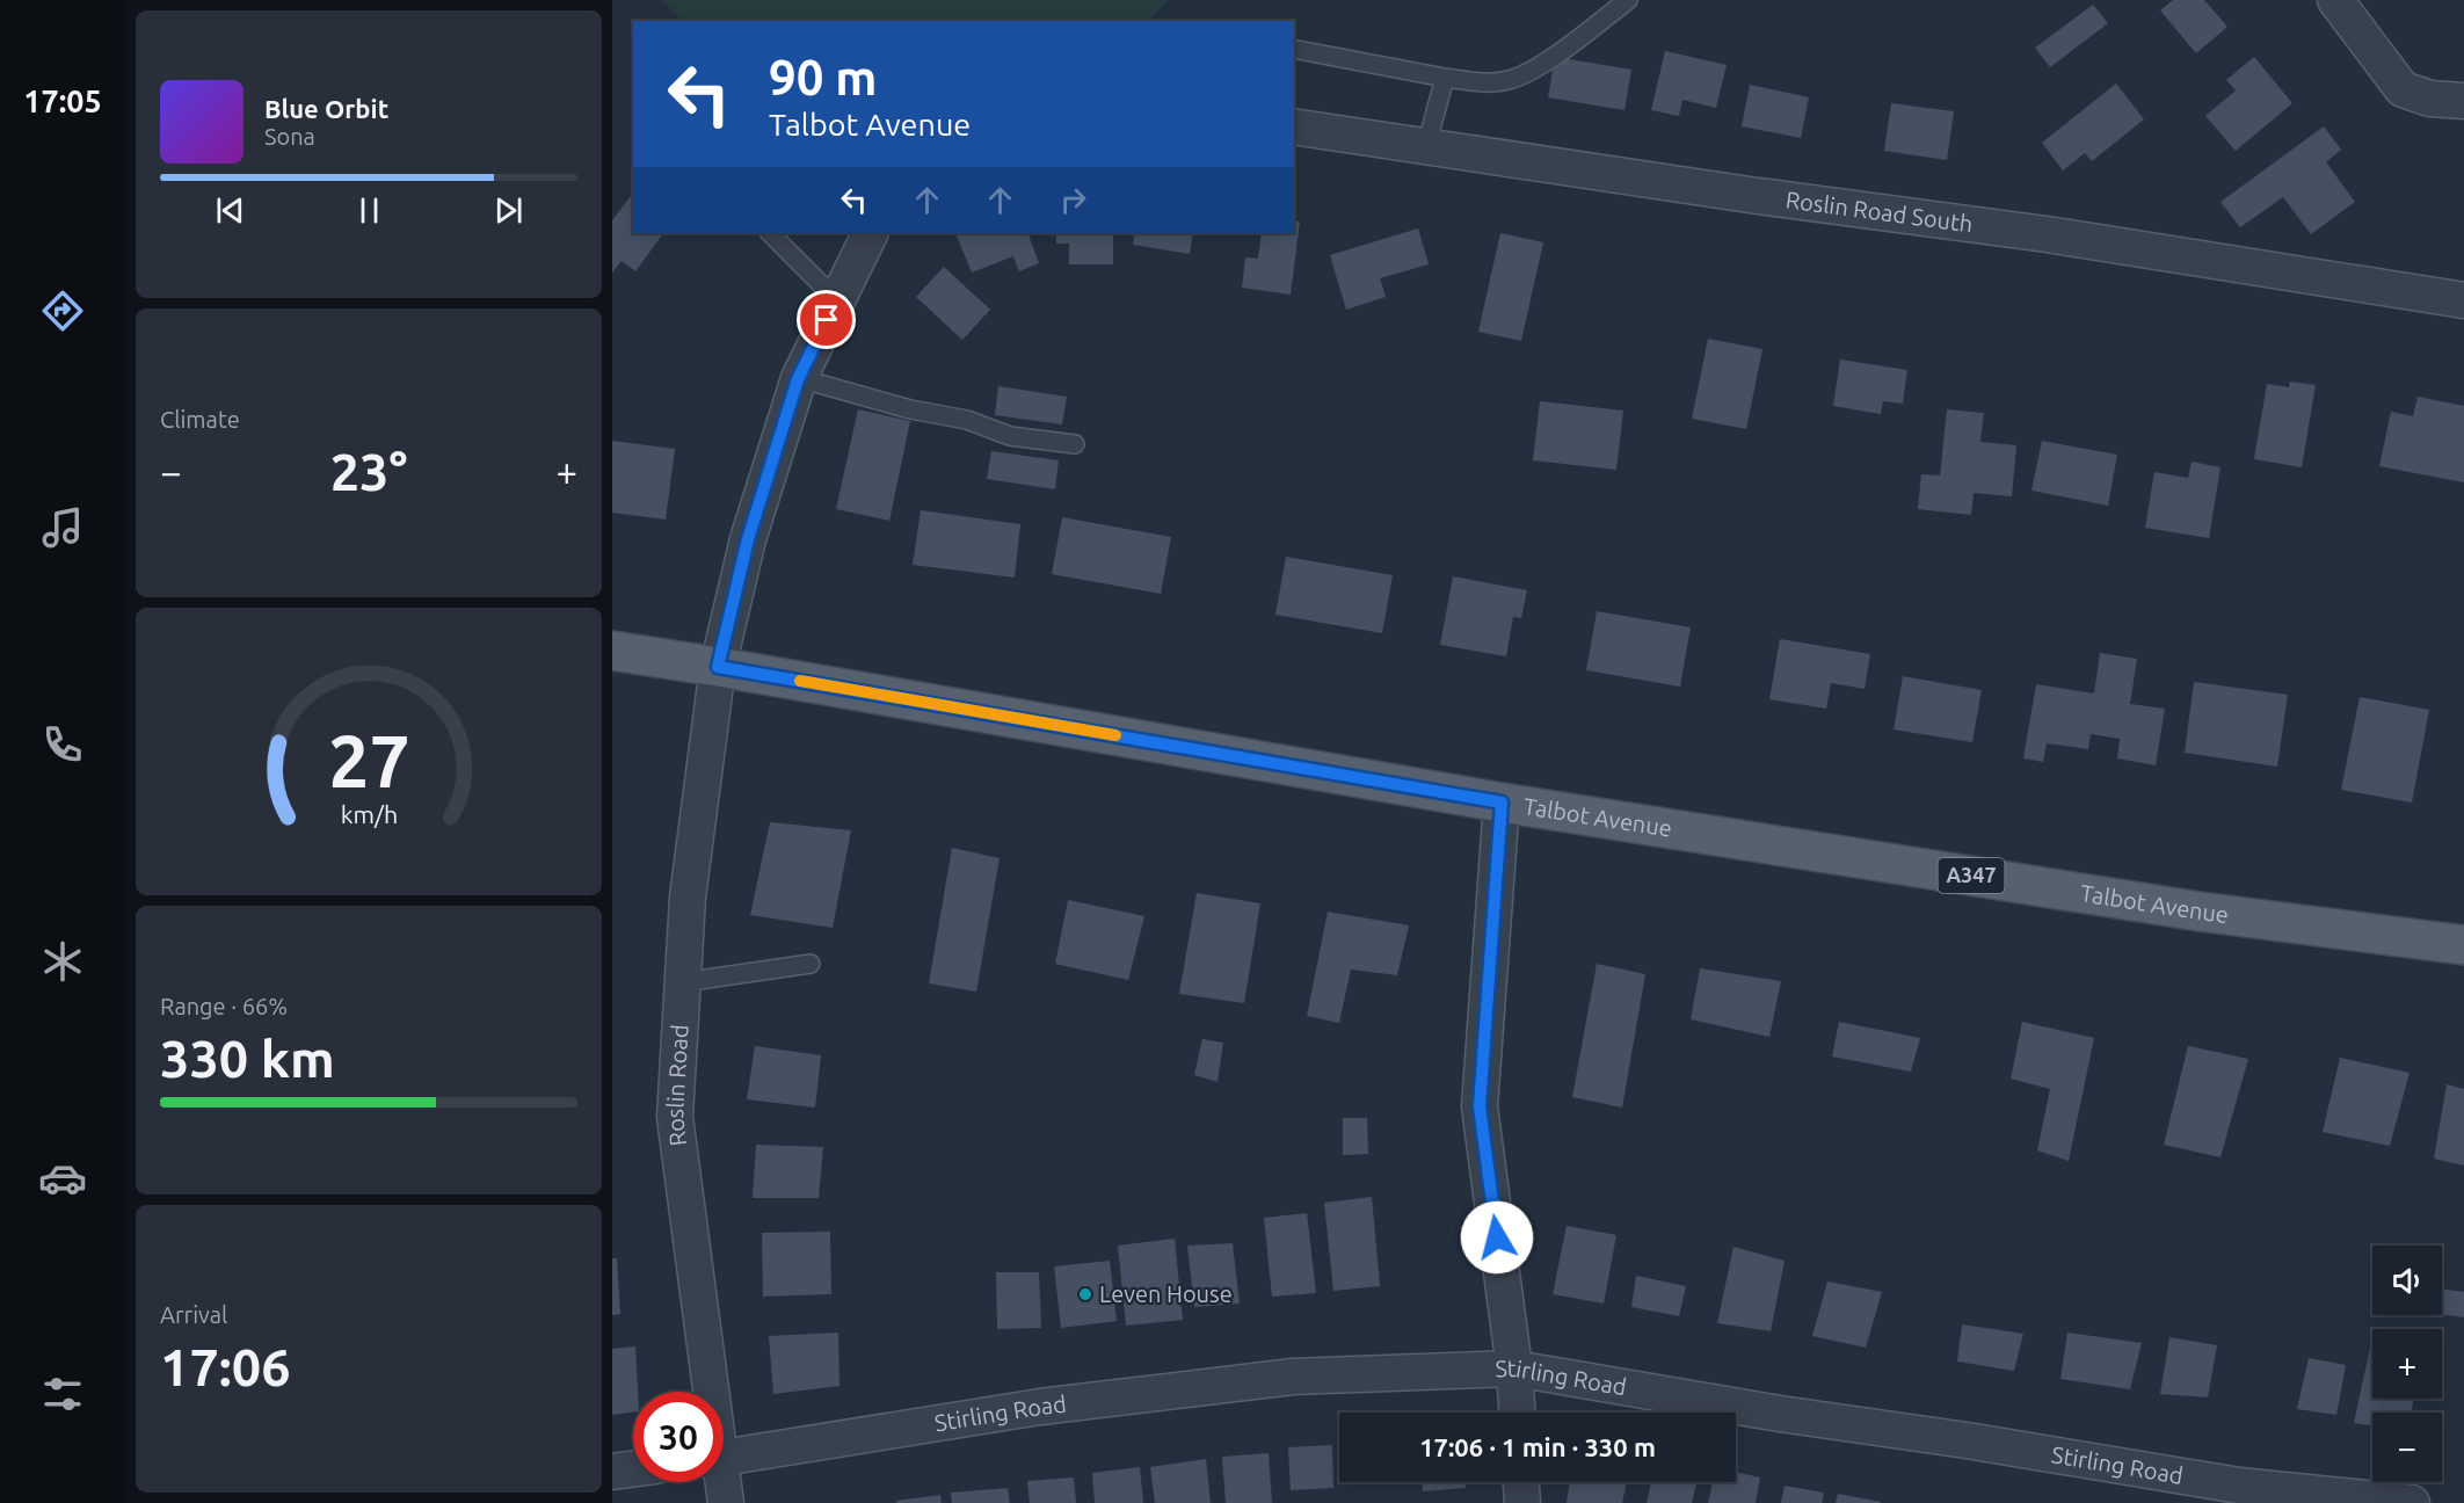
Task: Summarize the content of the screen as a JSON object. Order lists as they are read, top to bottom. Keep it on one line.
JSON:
{"streets":{"main road":["Talbot Avenue","A347"],"street":["Roslin Road South","Roslin Road","Stirling Road"]},"crossings":[["Talbot Avenue","Roslin Road"]],"places":["Leven House"],"page":{"tabs":"17:05","turn":["90 m","Talbot Avenue"],"song":["Blue Orbit","Sona"],"tile":["Climate",["Range · 66%","330 km"],["Arrival","17:06"]],"heat":["−","23°","+"],"map_buttons":["+","−"],"limit":"30","trip":"17:06 · 1 min · 330 m","gauge":["27","km/h"]}}
